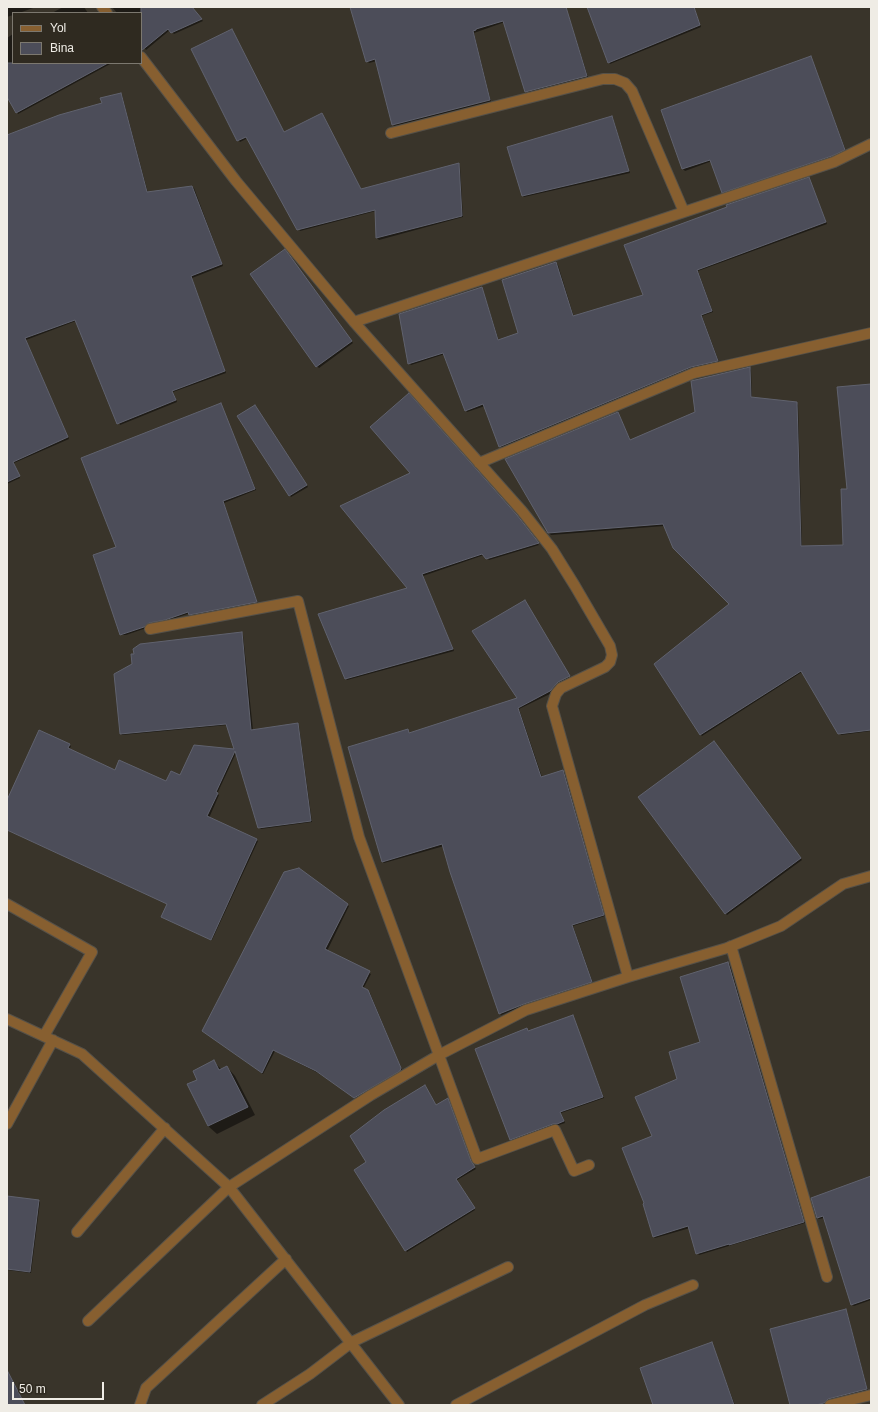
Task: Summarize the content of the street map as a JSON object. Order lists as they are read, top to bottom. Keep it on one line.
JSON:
{"legend":["Yol","Bina"],"scale_bar":"50 m"}
